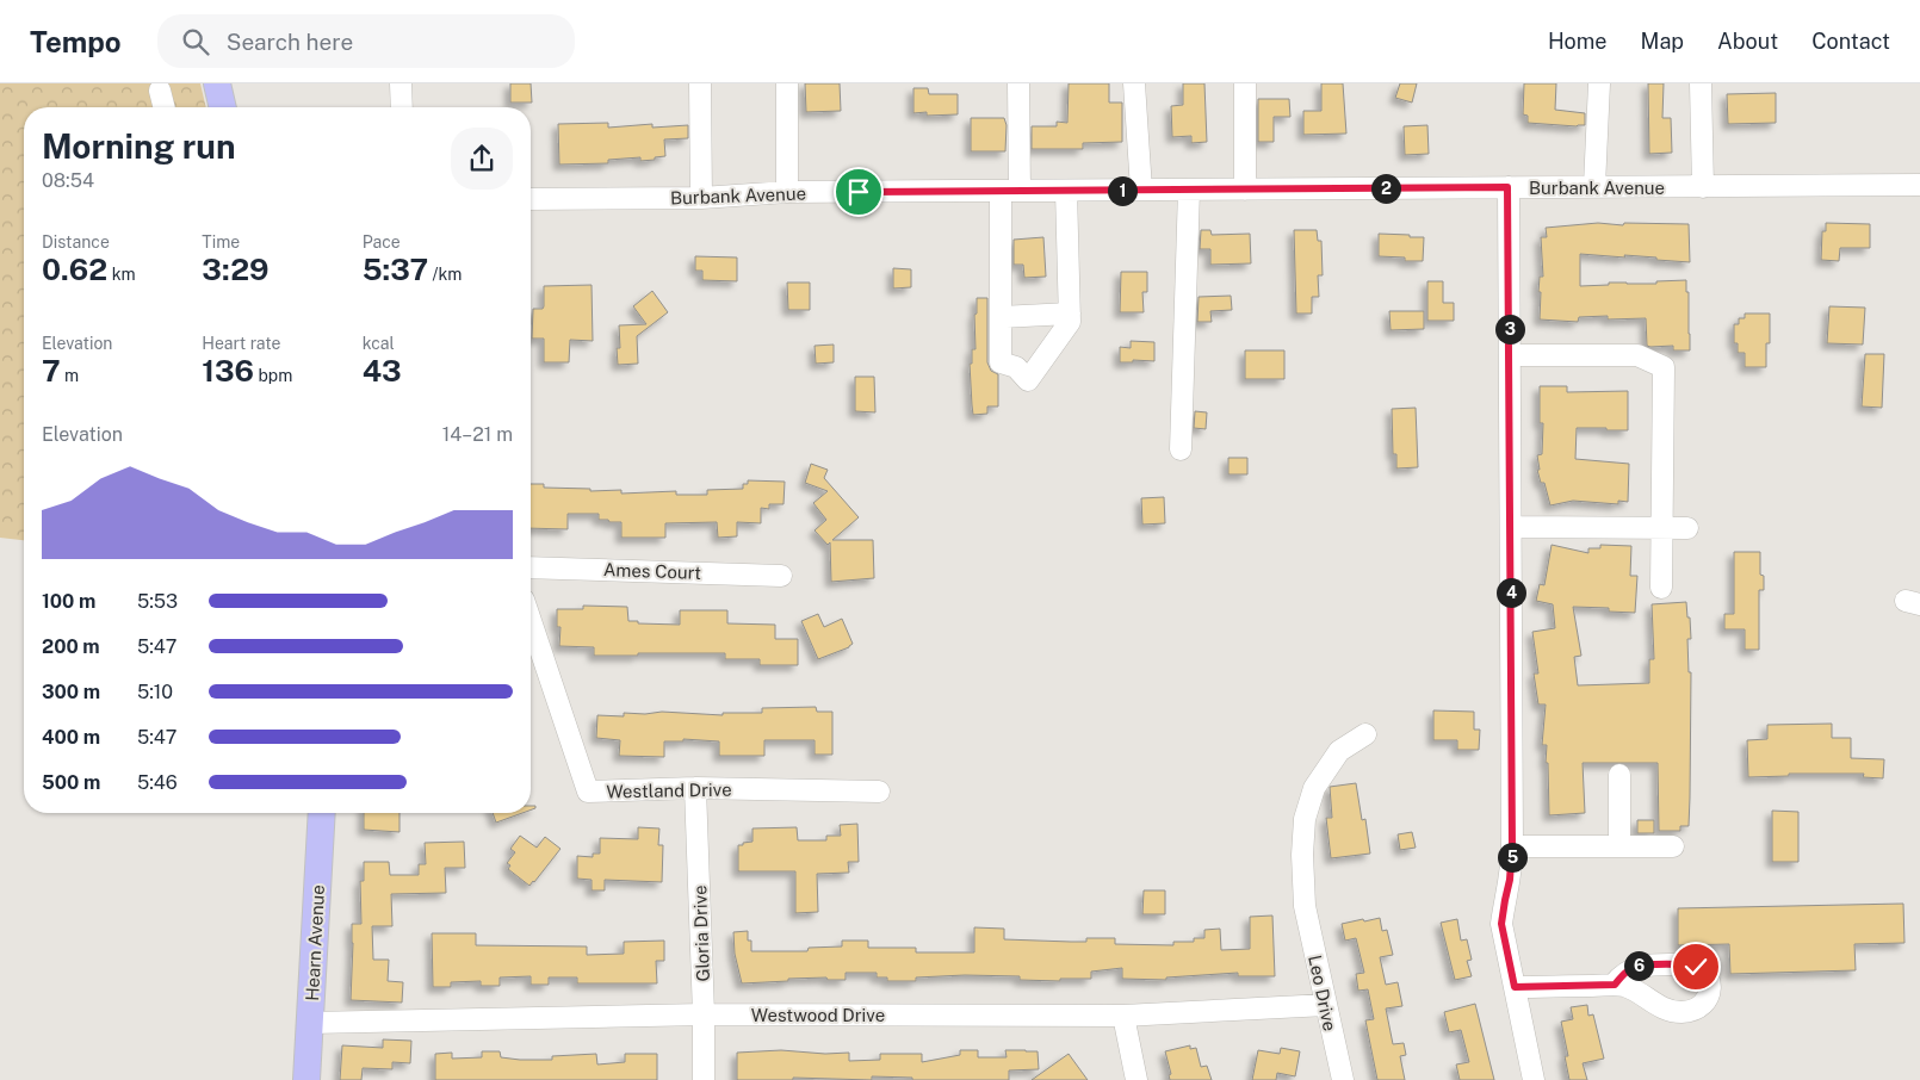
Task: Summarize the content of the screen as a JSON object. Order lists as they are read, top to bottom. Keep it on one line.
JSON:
{"streets":{"main road":["Hearn Avenue"],"street":["Burbank Avenue","Ames Court","Westland Drive","Gloria Drive","Leo Drive","Westwood Drive"]},"crossings":[["Westland Drive","Gloria Drive"],["Gloria Drive","Westwood Drive"],["Hearn Avenue","Westwood Drive"],["Leo Drive","Westwood Drive"]],"page":{"header":"Tempo","search":"Search here","nav":["Home","Map","About","Contact"],"heading":["Morning run","08:54"],"pins":["2","1","3","4","5","6"],"stats":[["Distance","0.62 km"],["Time","3:29"],["Pace","5:37 /km"],["Elevation","7 m"],["Heart rate","136 bpm"],["kcal","43"]],"chart":["Elevation","14–21 m"],"list":[{"name":"100 m","note":"5:53"},{"name":"200 m","note":"5:47"},{"name":"300 m","note":"5:10"},{"name":"400 m","note":"5:47"},{"name":"500 m","note":"5:46"}]}}
